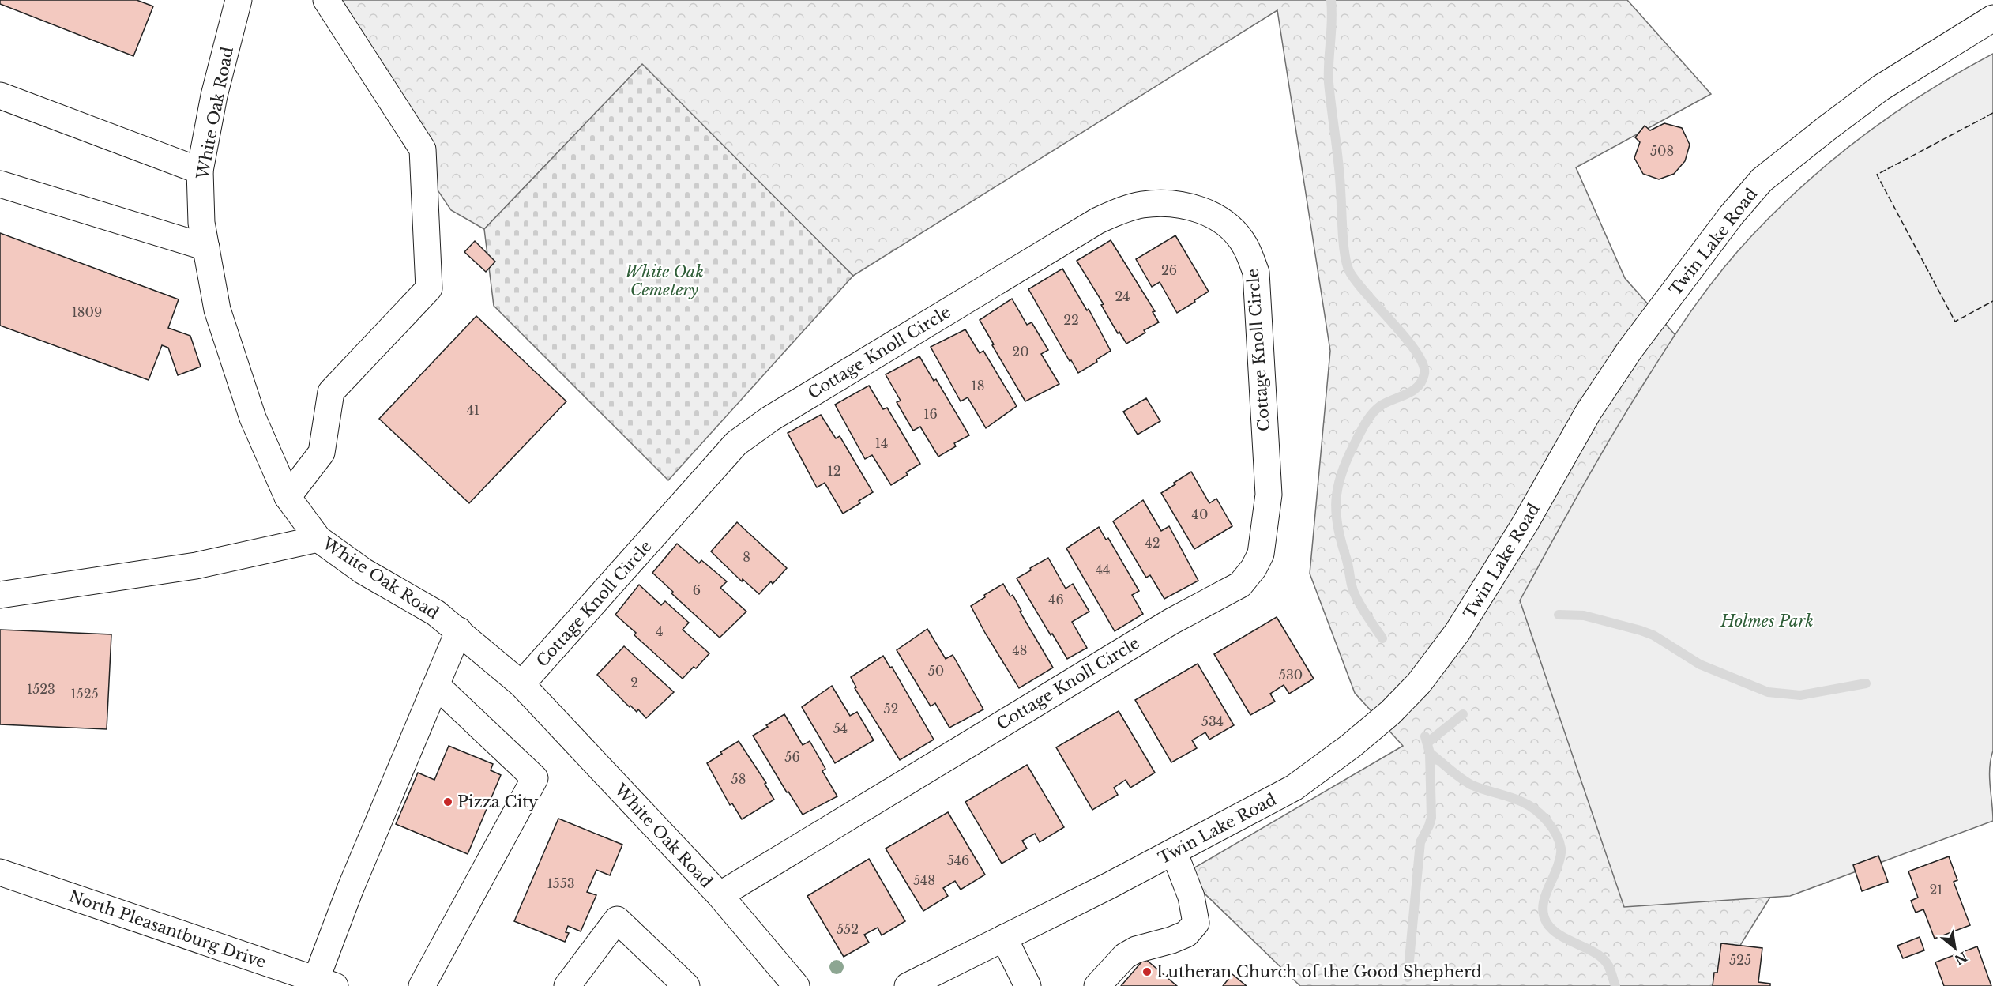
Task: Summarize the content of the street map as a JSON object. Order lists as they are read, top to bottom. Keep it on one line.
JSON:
{"streets":{"street":["White Oak Road","Twin Lake Road","Cottage Knoll Circle","North Pleasantburg Drive"]},"crossings":[["White Oak Road","Cottage Knoll Circle"]],"parks":["White Oak Cemetery","Holmes Park"],"places":["Pizza City","Lutheran Church of the Good Shepherd"],"house_numbers":["508","26","24","1809","22","20","18","41","16","14","12","40","42","8","44","6","46","4","48","50","530","2","1523","1525","52","534","54","56","58","546","548","1553","21","552","525"],"north":"bottom right"}
